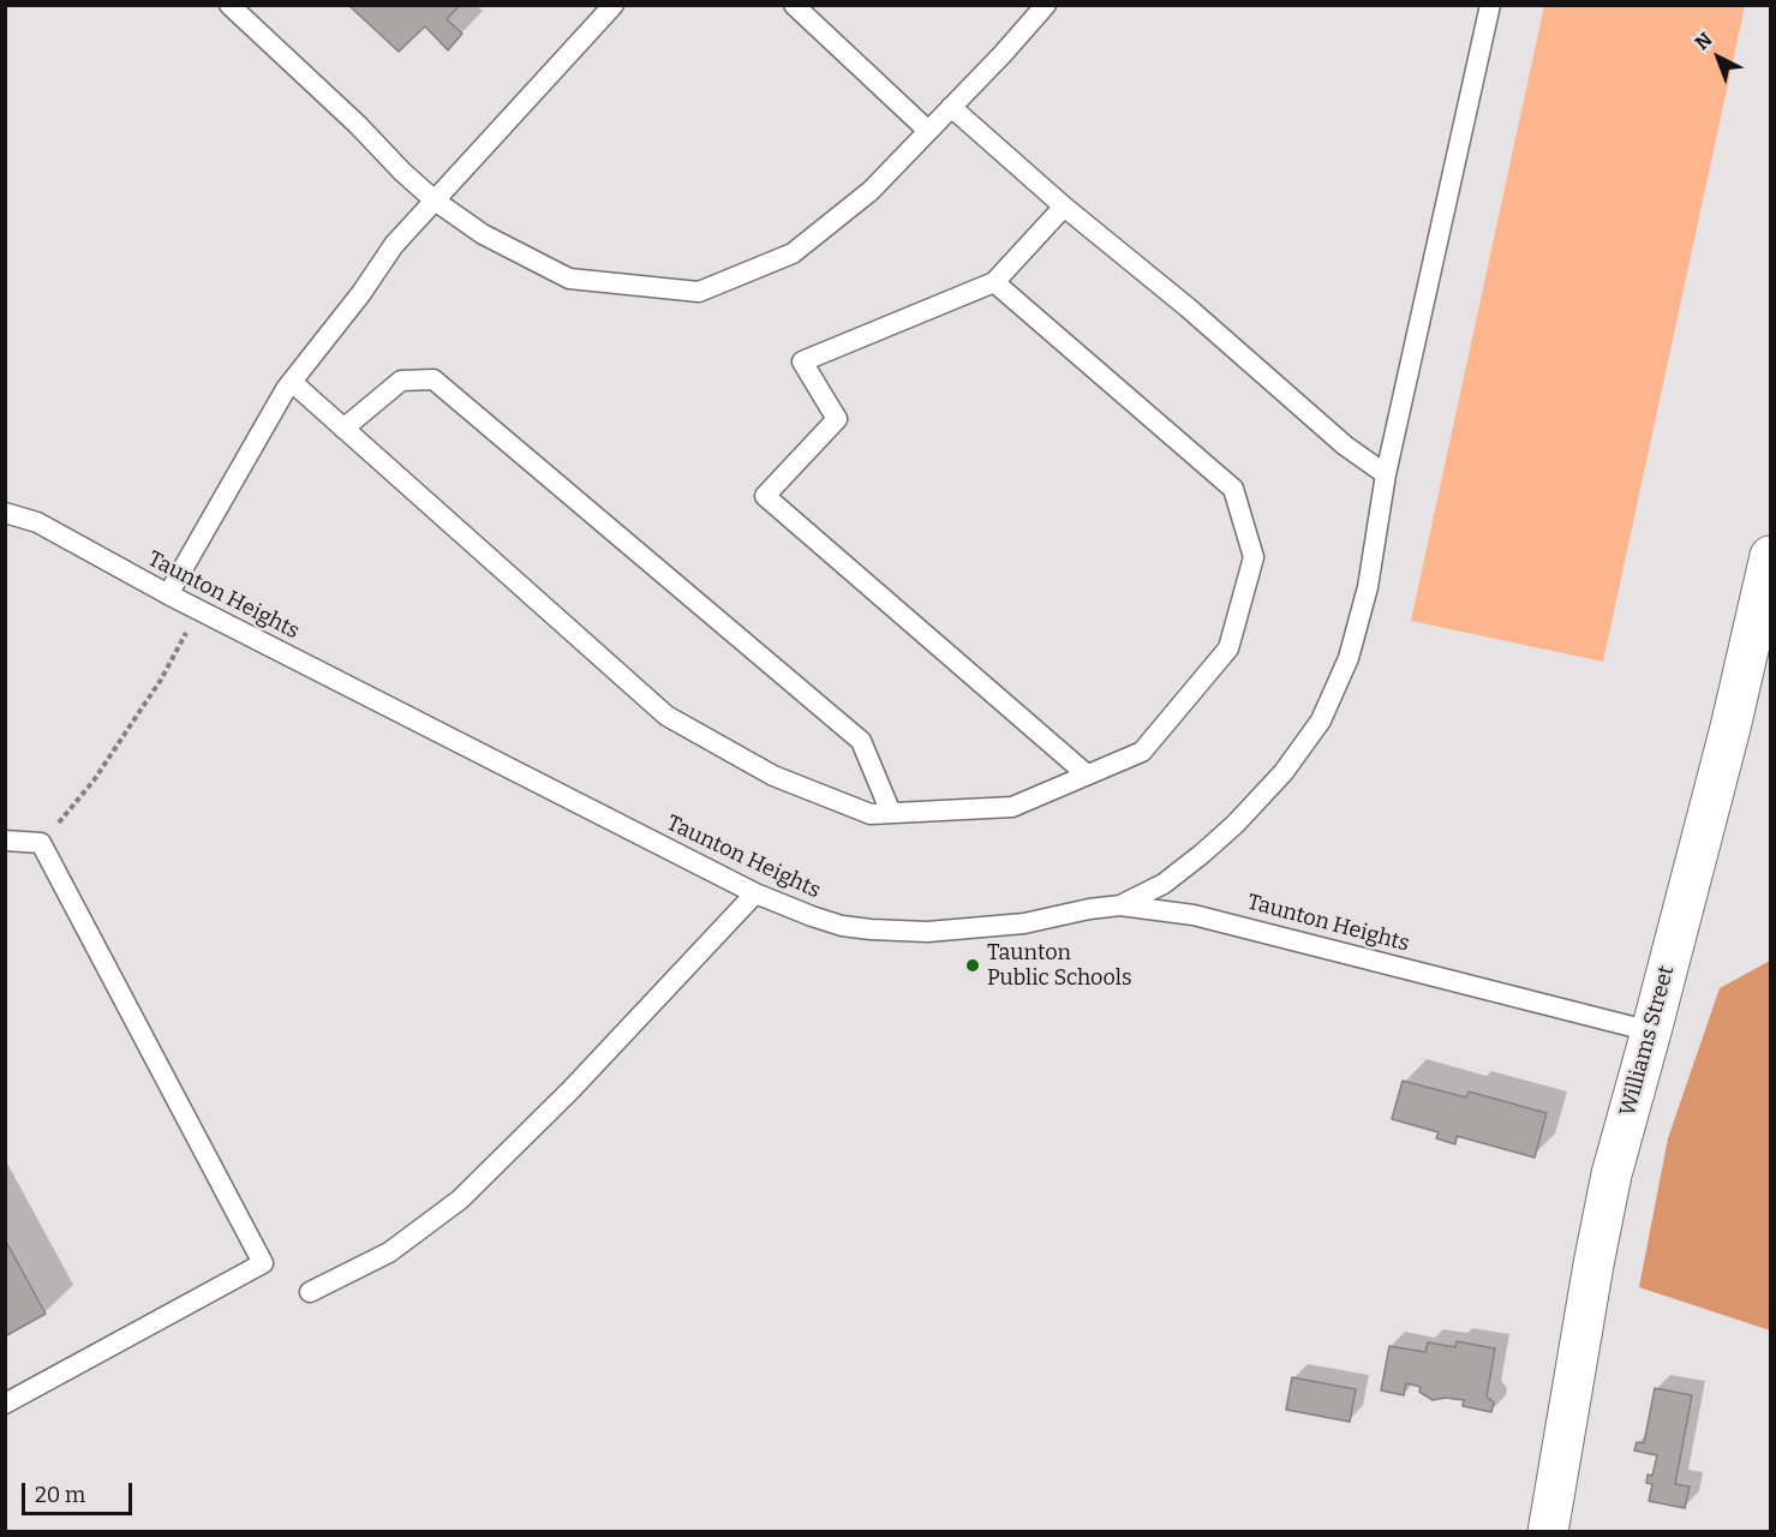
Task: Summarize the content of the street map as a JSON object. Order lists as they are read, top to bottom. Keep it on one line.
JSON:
{"streets":{"street":["Williams Street"],"lane":["Taunton Heights"]},"crossings":[["Taunton Heights","Williams Street"]],"places":["Taunton Public Schools"],"scale_bar":"20 m","north":"top left"}
